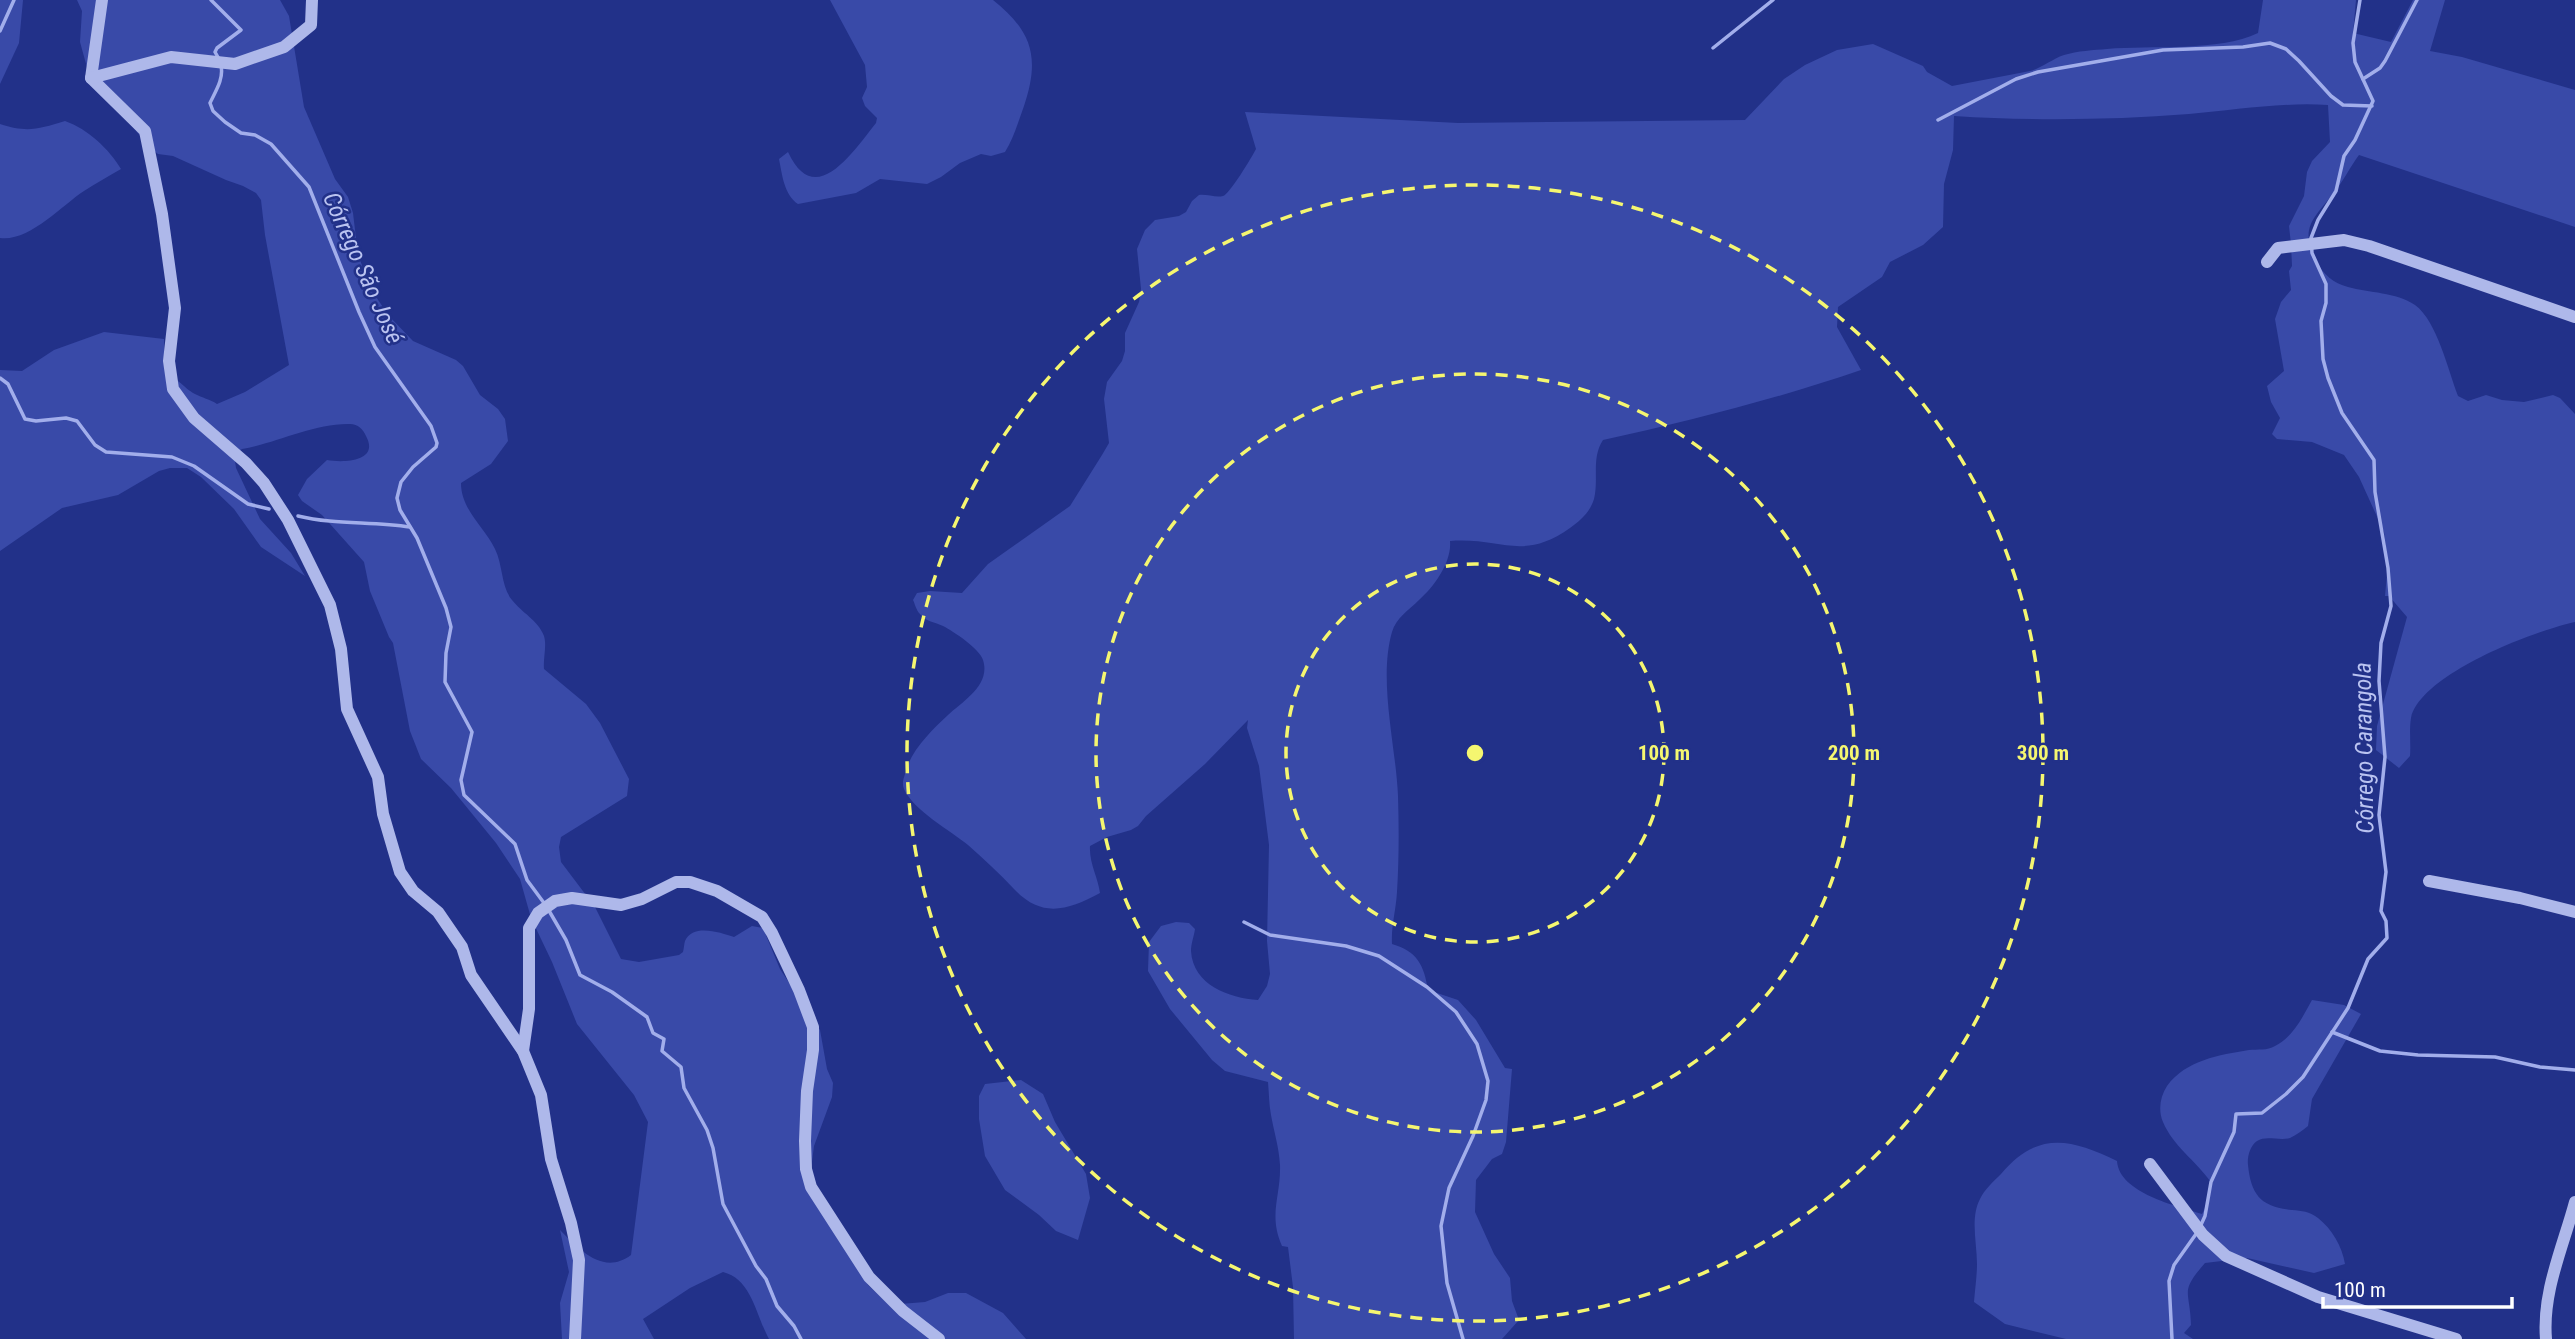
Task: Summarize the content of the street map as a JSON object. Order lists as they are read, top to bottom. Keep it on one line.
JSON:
{"water":["Córrego São José","Córrego Carangola"],"scale_bar":"100 m","rings":["100 m","200 m","300 m"]}
